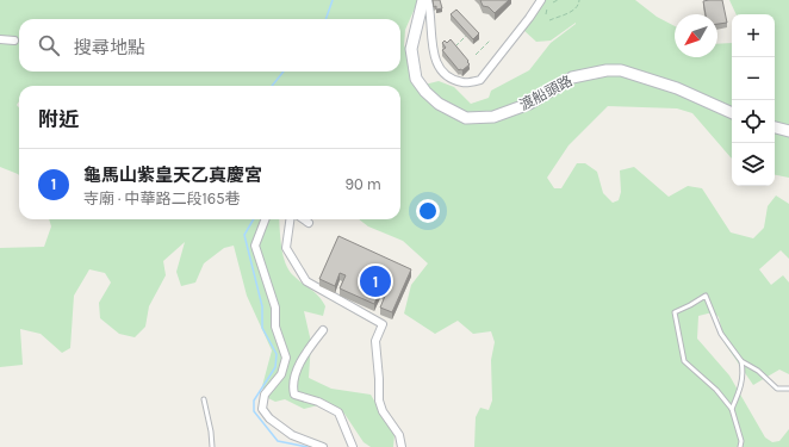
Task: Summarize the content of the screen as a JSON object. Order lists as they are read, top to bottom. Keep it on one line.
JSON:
{"streets":{"street":["渡船頭路"]},"north":"bottom left","page":{"map_buttons":["+","−"],"search":"搜尋地點","heading":"附近","list":[{"mark":"1","name":"龜馬山紫皇天乙真慶宮","note":"寺廟 · 中華路二段165巷","value":"90 m"}],"pins":"1"}}
